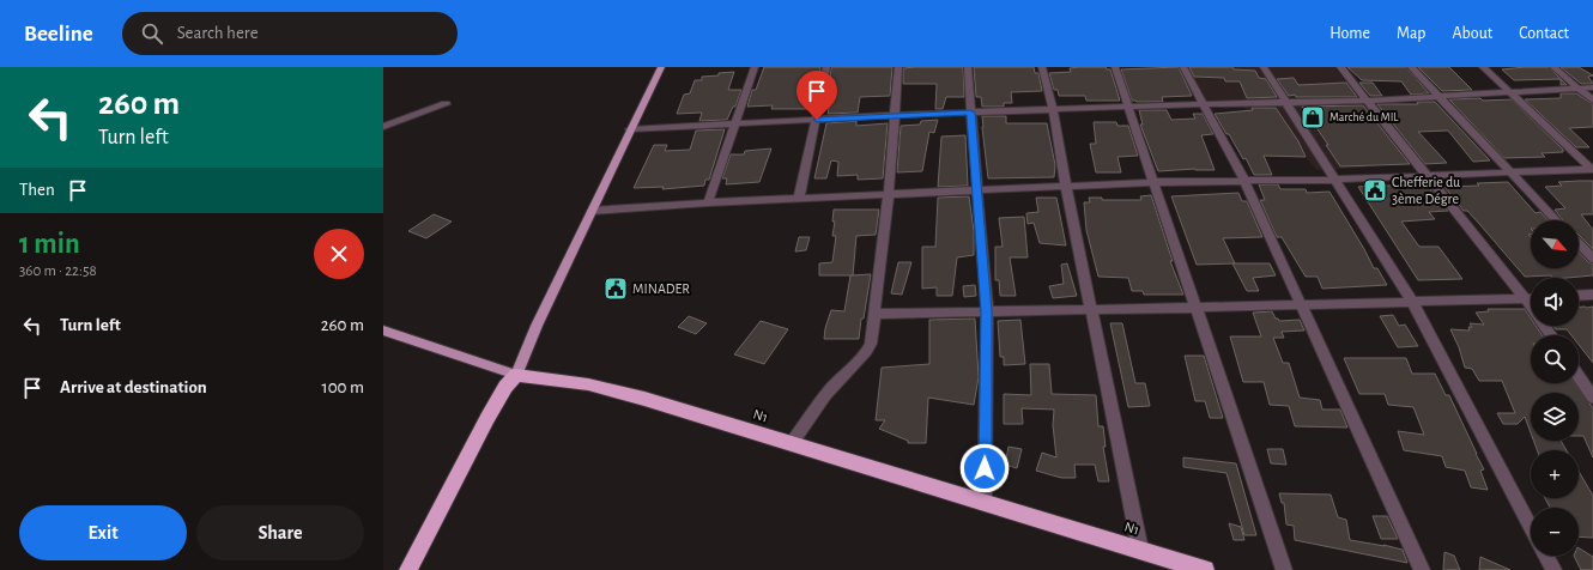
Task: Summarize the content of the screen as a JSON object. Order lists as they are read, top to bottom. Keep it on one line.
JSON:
{"streets":{"highway":["N1"]},"places":{"shop":["Marché du MIL"],"public building":["Chefferie du 3ème Dégre","MINADER"]},"north":"bottom right","page":{"header":"Beeline","search":"Search here","nav":["Home","Map","About","Contact"],"turn":["260 m","Turn left"],"then":"Then","heading":["1 min","360 m · 22:58"],"map_buttons":["+","−"],"list":[{"name":"Turn left","value":"260 m"},{"name":"Arrive at destination","value":"100 m"}],"buttons":["Exit","Share"]}}
